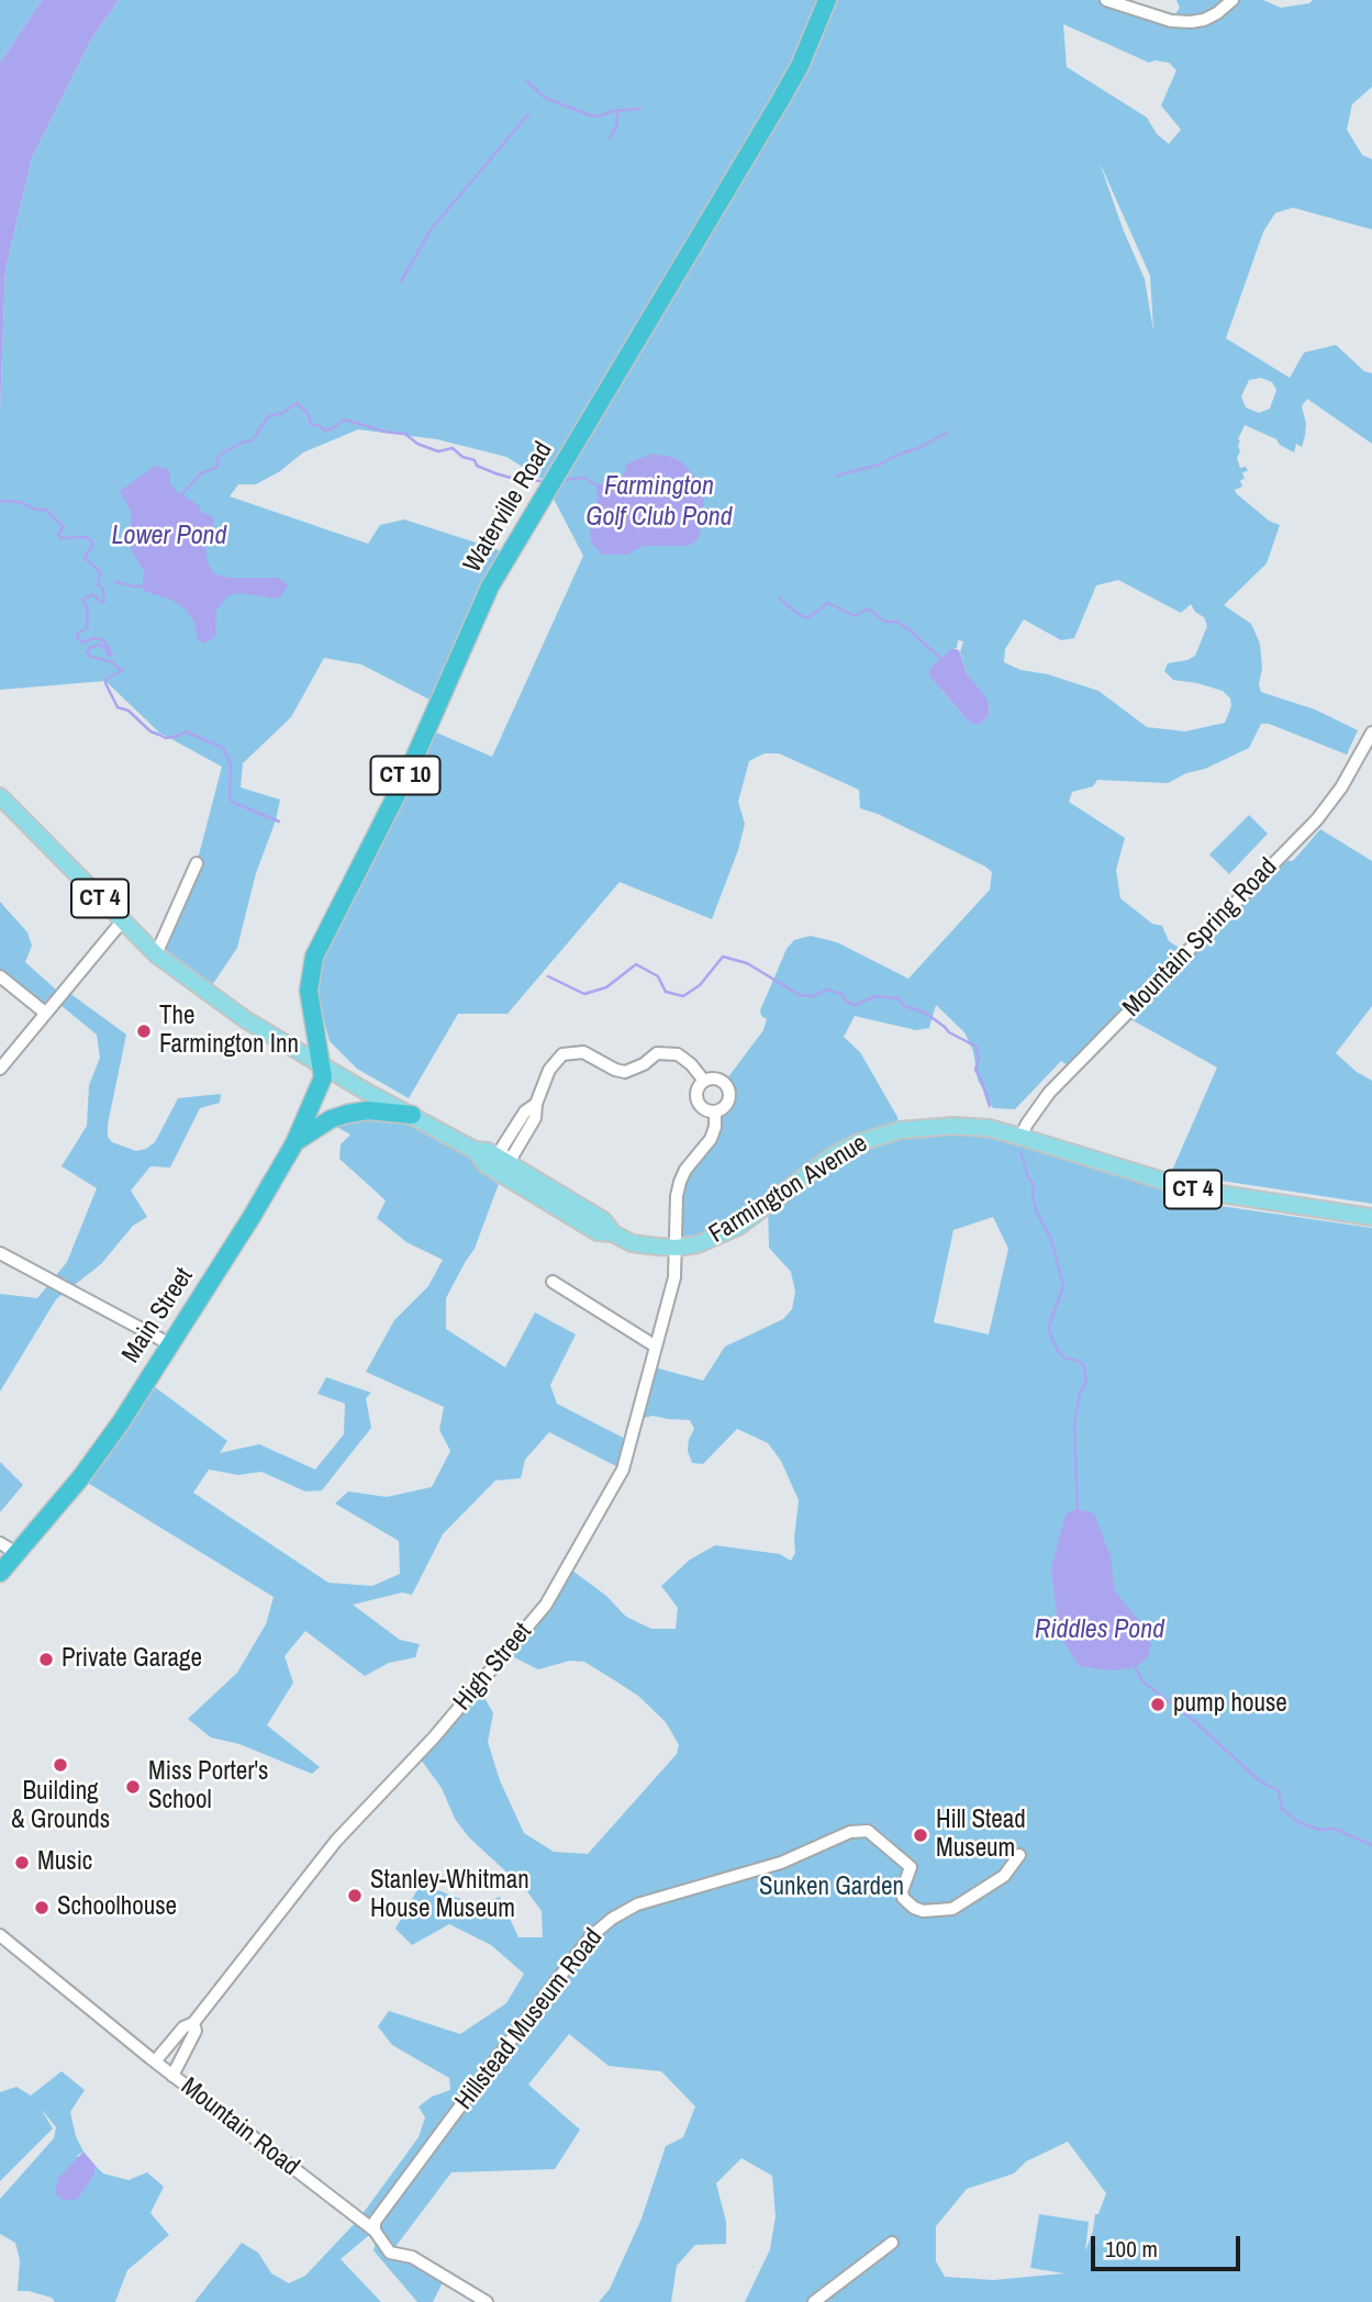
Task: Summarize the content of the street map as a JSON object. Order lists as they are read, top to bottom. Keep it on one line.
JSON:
{"streets":{"highway":["Waterville Road","CT 10","Main Street"],"main road":["CT 4","Farmington Avenue"],"street":["Mountain Spring Road","High Street","Hillstead Museum Road","Mountain Road"]},"crossings":[["Waterville Road","Farmington Avenue"],["Waterville Road","Main Street"],["Mountain Spring Road","Farmington Avenue"],["Farmington Avenue","Main Street"],["Farmington Avenue","High Street"],["High Street","Mountain Road"],["Hillstead Museum Road","Mountain Road"]],"water":["Farmington Golf Club Pond","Lower Pond","Riddles Pond"],"parks":["Sunken Garden"],"places":["The Farmington Inn","Private Garage","pump house","Building & Grounds","Miss Porter's School","Hill Stead Museum","Music","Stanley-Whitman House Museum","Schoolhouse"],"scale_bar":"100 m"}
